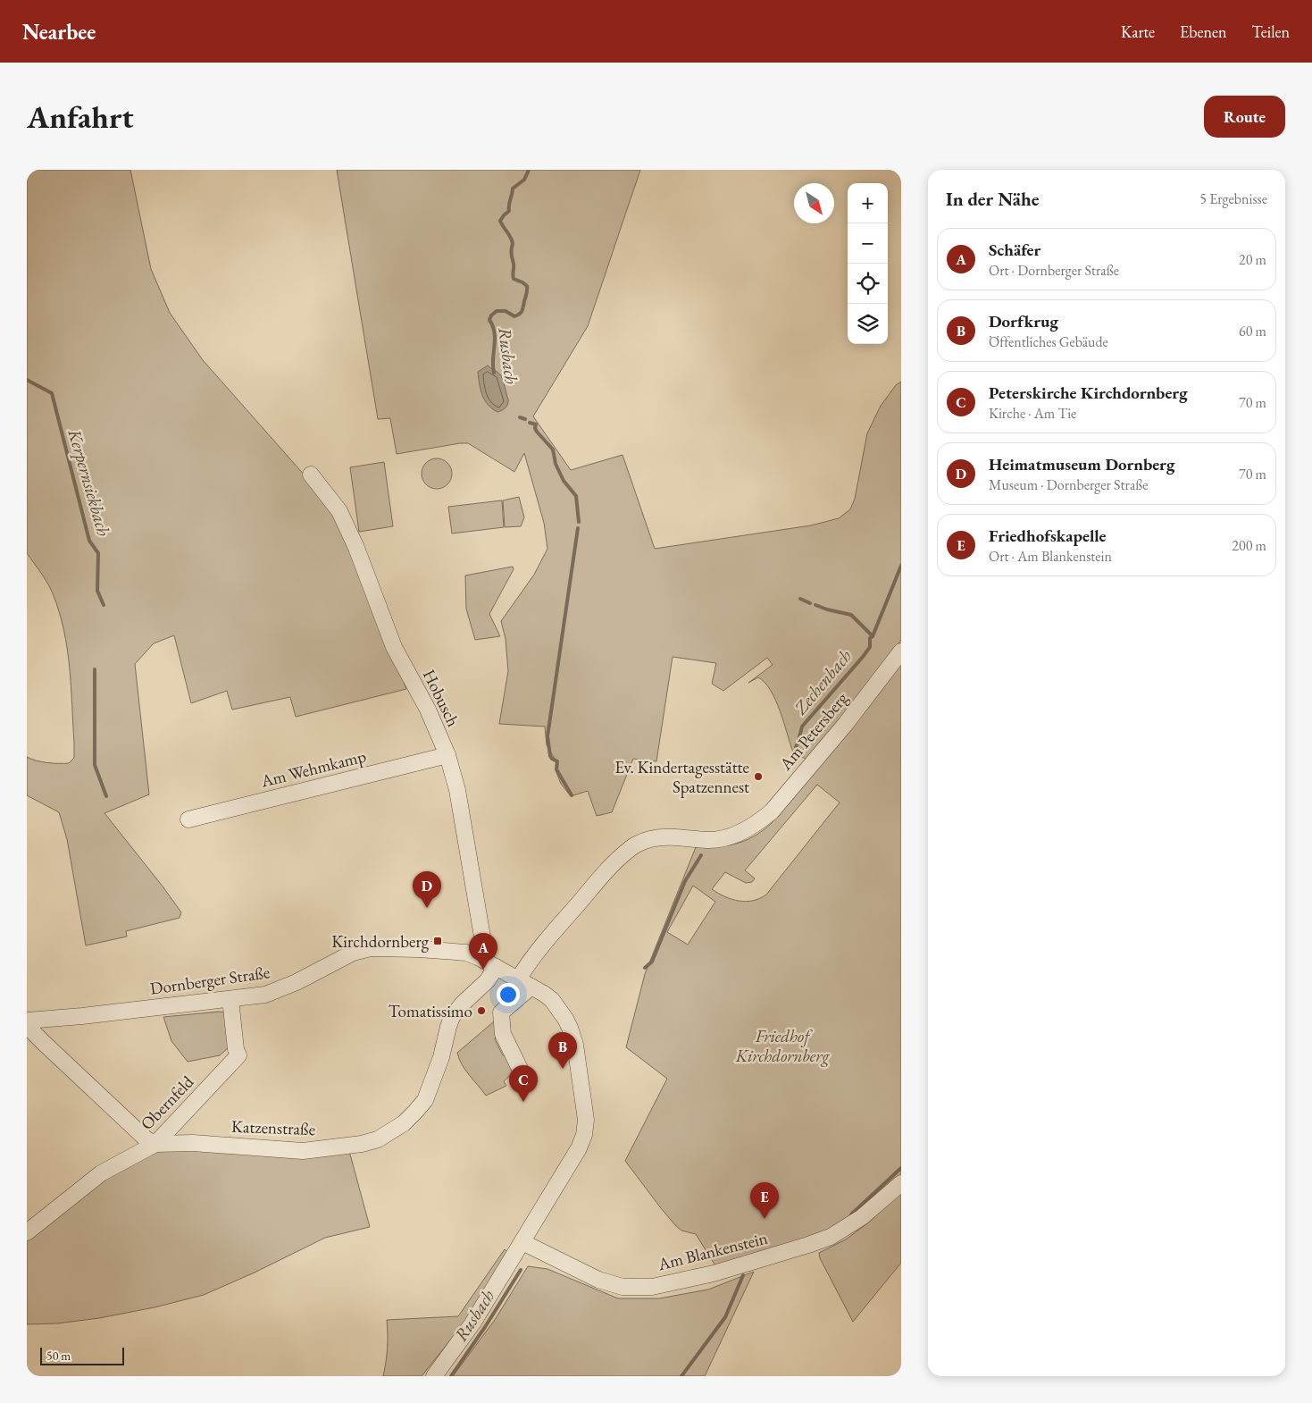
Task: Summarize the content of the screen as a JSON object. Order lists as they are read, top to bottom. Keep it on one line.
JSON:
{"streets":{"street":["Hobusch","Am Petersberg","Am Wehmkamp","Dornberger Straße","Obernfeld","Katzenstraße","Am Blankenstein"]},"crossings":[["Hobusch","Am Wehmkamp"],["Hobusch","Dornberger Straße"],["Am Petersberg","Dornberger Straße"],["Dornberger Straße","Obernfeld"],["Dornberger Straße","Katzenstraße"],["Dornberger Straße","Am Blankenstein"],["Obernfeld","Katzenstraße"]],"water":["Rusbach","Kerpernsiekbach","Zechenbach"],"parks":["Friedhof Kirchdornberg"],"places":{"other":["Ev. Kindertagesstätte Spatzennest","Tomatissimo"],"transit":["Kirchdornberg"]},"scale_bar":"50 m","north":"bottom right","page":{"header":"Nearbee","nav":["Karte","Ebenen","Teilen"],"buttons":"Route","title":"Anfahrt","heading":["In der Nähe","5 Ergebnisse"],"map_buttons":["+","−"],"list":[{"mark":"A","name":"Schäfer","note":"Ort · Dornberger Straße","value":"20 m"},{"mark":"B","name":"Dorfkrug","note":"Öffentliches Gebäude","value":"60 m"},{"mark":"C","name":"Peterskirche Kirchdornberg","note":"Kirche · Am Tie","value":"70 m"},{"mark":"D","name":"Heimatmuseum Dornberg","note":"Museum · Dornberger Straße","value":"70 m"},{"mark":"E","name":"Friedhofskapelle","note":"Ort · Am Blankenstein","value":"200 m"}],"pins":["D","A","B","C","E"],"scale":"50 m"}}
